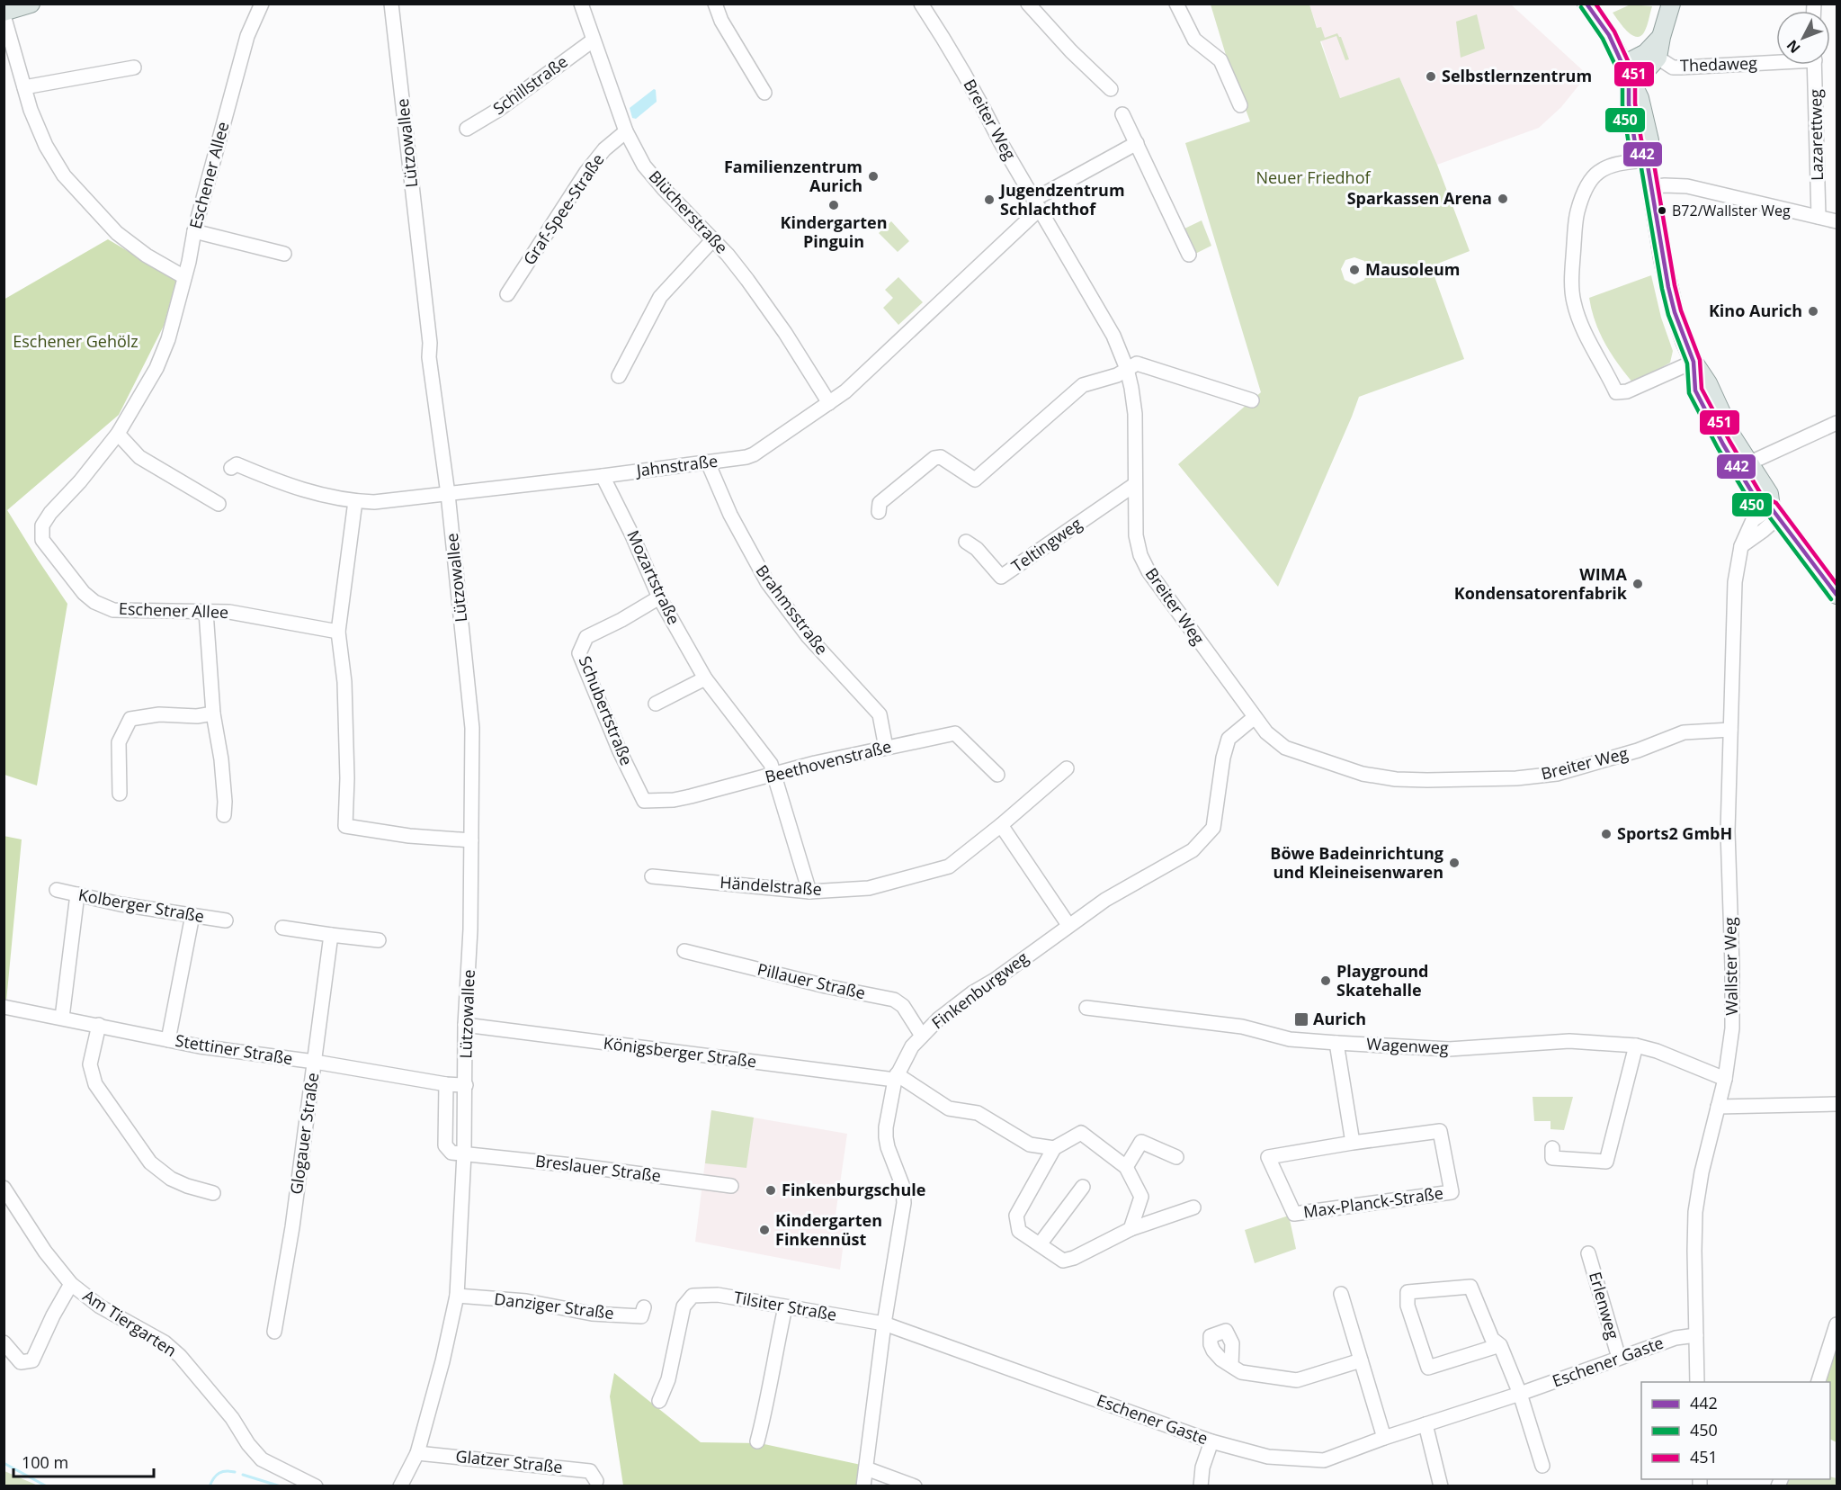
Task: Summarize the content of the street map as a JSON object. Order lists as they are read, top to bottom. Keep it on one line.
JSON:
{"streets":{"street":["Thedaweg","Schillstraße","Breiter Weg","Lazarettweg","Lützowallee","Eschener Allee","Graf-Spee-Straße","Blücherstraße","Jahnstraße","Teltingweg","Mozartstraße","Brahmsstraße","Schubertstraße","Beethovenstraße","Händelstraße","Kolberger Straße","Wallster Weg","Pillauer Straße","Finkenburgweg","Wagenweg","Stettiner Straße","Königsberger Straße","Glogauer Straße","Breslauer Straße","Max-Planck-Straße","Erlenweg","Danziger Straße","Tilsiter Straße","Am Tiergarten","Eschener Gaste","Glatzer Straße"]},"crossings":[["Schillstraße","Blücherstraße"],["Breiter Weg","Jahnstraße"],["Breiter Weg","Teltingweg"],["Breiter Weg","Wallster Weg"],["Breiter Weg","Finkenburgweg"],["Lützowallee","Jahnstraße"],["Lützowallee","Stettiner Straße"],["Lützowallee","Königsberger Straße"],["Lützowallee","Breslauer Straße"],["Lützowallee","Danziger Straße"],["Lützowallee","Glatzer Straße"],["Graf-Spee-Straße","Blücherstraße"],["Blücherstraße","Jahnstraße"],["Jahnstraße","Mozartstraße"],["Jahnstraße","Brahmsstraße"],["Mozartstraße","Schubertstraße"],["Mozartstraße","Beethovenstraße"],["Mozartstraße","Händelstraße"],["Brahmsstraße","Beethovenstraße"],["Schubertstraße","Beethovenstraße"],["Wallster Weg","Wagenweg"],["Wallster Weg","Eschener Gaste"],["Pillauer Straße","Finkenburgweg"],["Finkenburgweg","Königsberger Straße"],["Finkenburgweg","Tilsiter Straße"],["Finkenburgweg","Eschener Gaste"],["Stettiner Straße","Glogauer Straße"],["Erlenweg","Eschener Gaste"],["Tilsiter Straße","Eschener Gaste"]],"parks":["Neuer Friedhof","Eschener Gehölz"],"places":{"other":["Selbstlernzentrum","Familienzentrum Aurich","Sparkassen Arena","Jugendzentrum Schlachthof","Kindergarten Pinguin","B72/Wallster Weg","Mausoleum","Kino Aurich","WIMA Kondensatorenfabrik","Sports2 GmbH","Böwe Badeinrichtung und Kleineisenwaren","Playground Skatehalle","Finkenburgschule","Kindergarten Finkennüst"],"transit":["Aurich"]},"lines":["transit line 442","transit line 451","transit line 450"],"legend":["442","450","451"],"scale_bar":"100 m","north":"bottom left"}
